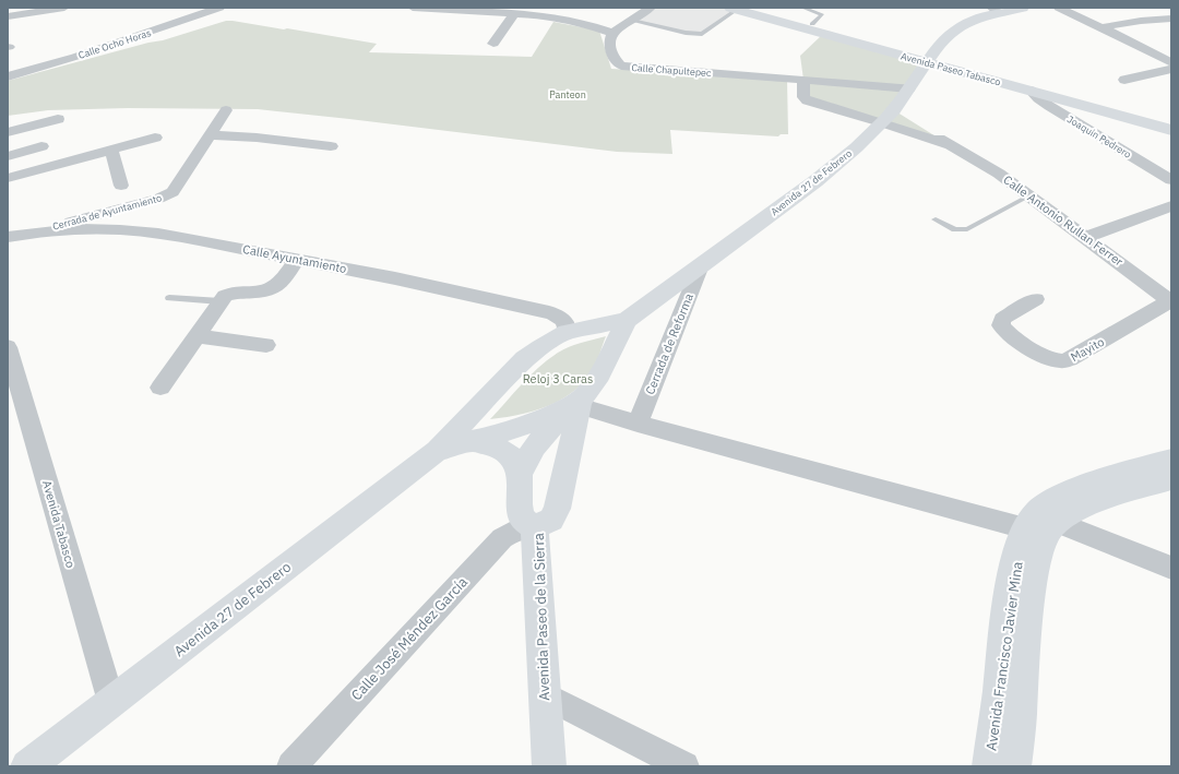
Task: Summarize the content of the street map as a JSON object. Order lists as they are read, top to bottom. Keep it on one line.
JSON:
{"streets":{"main road":["Avenida Paseo Tabasco","Avenida 27 de Febrero","Avenida Paseo de la Sierra","Avenida Francisco Javier Mina"],"street":["Calle Ocho Horas","Calle Chapultepec","Joaquín Pedrero","Cerrada de Ayuntamiento","Calle Antonio Rullan Ferrer","Calle Ayuntamiento","Cerrada de Reforma","Mayito","Avenida Tabasco","Calle José Méndez García"]},"crossings":[["Avenida Paseo Tabasco","Joaquín Pedrero"],["Avenida Paseo Tabasco","Avenida 27 de Febrero"],["Calle Chapultepec","Avenida 27 de Febrero"],["Avenida 27 de Febrero","Calle Antonio Rullan Ferrer"],["Avenida 27 de Febrero","Calle Ayuntamiento"],["Avenida 27 de Febrero","Cerrada de Reforma"],["Avenida 27 de Febrero","Avenida Tabasco"],["Avenida 27 de Febrero","Avenida Paseo de la Sierra"],["Cerrada de Ayuntamiento","Calle Ayuntamiento"],["Calle Antonio Rullan Ferrer","Mayito"],["Avenida Paseo de la Sierra","Calle José Méndez García"]],"parks":["Panteon","Reloj 3 Caras"]}
